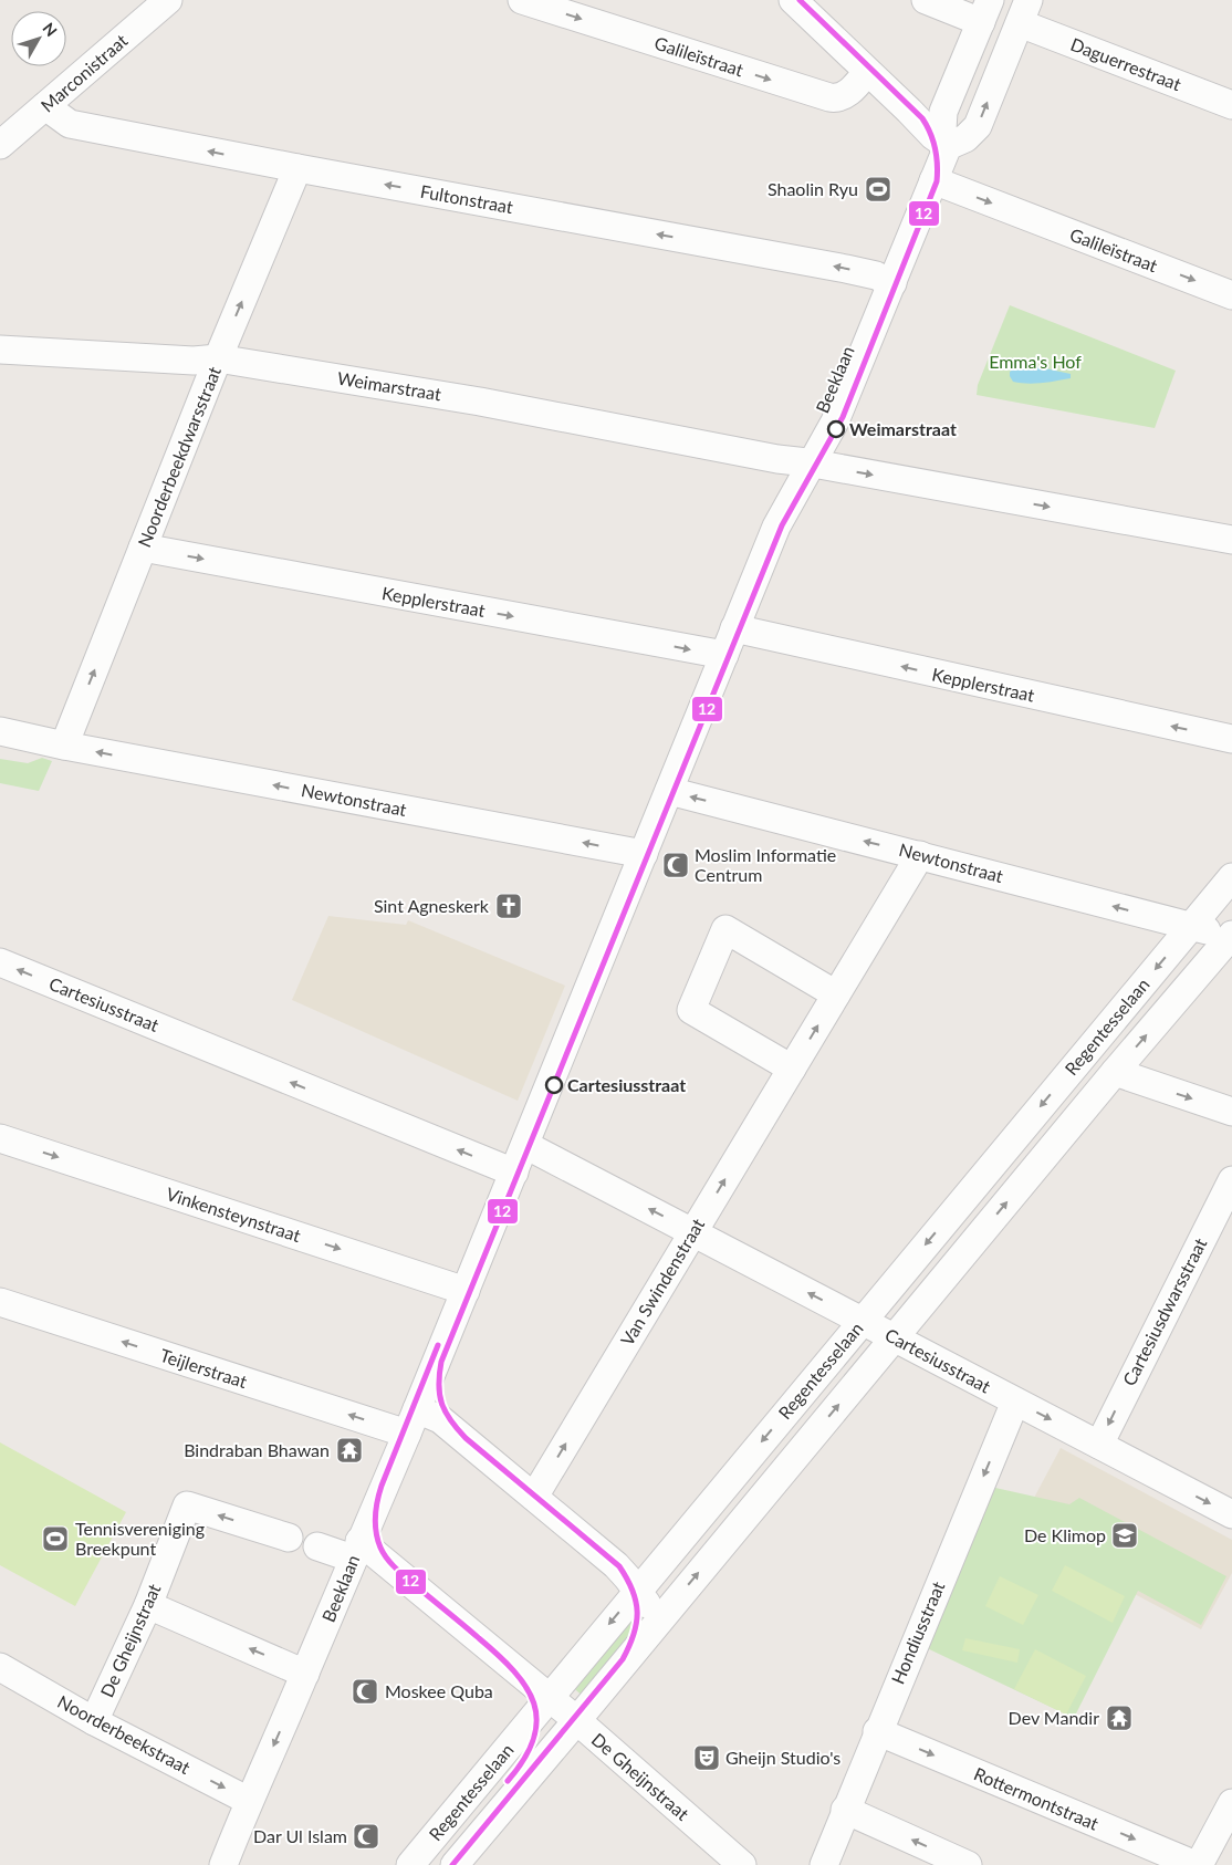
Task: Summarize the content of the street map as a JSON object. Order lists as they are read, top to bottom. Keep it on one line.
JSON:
{"streets":{"street":["Galileïstraat","Daguerrestraat","Marconistraat","Fultonstraat","Beeklaan","Weimarstraat","Noorderbeekdwarsstraat","Kepplerstraat","Newtonstraat","Cartesiusstraat","Regentesselaan","Vinkensteynstraat","Van Swindenstraat","Cartesiusdwarsstraat","Teijlerstraat","Hondiusstraat","De Gheijnstraat","Noorderbeekstraat","Rottermontstraat"]},"crossings":[["Galileïstraat","Beeklaan"],["Marconistraat","Fultonstraat"],["Fultonstraat","Beeklaan"],["Fultonstraat","Noorderbeekdwarsstraat"],["Beeklaan","Weimarstraat"],["Beeklaan","Kepplerstraat"],["Beeklaan","Newtonstraat"],["Beeklaan","Cartesiusstraat"],["Beeklaan","Vinkensteynstraat"],["Beeklaan","Teijlerstraat"],["Beeklaan","De Gheijnstraat"],["Beeklaan","Noorderbeekstraat"],["Weimarstraat","Noorderbeekdwarsstraat"],["Noorderbeekdwarsstraat","Kepplerstraat"],["Noorderbeekdwarsstraat","Newtonstraat"],["Newtonstraat","Regentesselaan"],["Newtonstraat","Van Swindenstraat"],["Cartesiusstraat","Regentesselaan"],["Cartesiusstraat","Van Swindenstraat"],["Cartesiusstraat","Cartesiusdwarsstraat"],["Cartesiusstraat","Hondiusstraat"],["Regentesselaan","Teijlerstraat"],["Regentesselaan","De Gheijnstraat"],["Van Swindenstraat","Teijlerstraat"],["Hondiusstraat","Rottermontstraat"],["De Gheijnstraat","Noorderbeekstraat"]],"one_way":["Galileïstraat","Fultonstraat","Noorderbeekdwarsstraat","Newtonstraat","Vinkensteynstraat","Van Swindenstraat","Cartesiusdwarsstraat","Teijlerstraat","Hondiusstraat"],"parks":["Emma's Hof"],"places":{"sports":["Shaolin Ryu","Tennisvereniging Breekpunt"],"other":["Weimarstraat","Cartesiusstraat"],"mosque":["Moslim Informatie Centrum","Moskee Quba","Dar Ul Islam"],"church":["Sint Agneskerk"],"temple":["Bindraban Bhawan","Dev Mandir"],"school or university":["De Klimop"],"theatre":["Gheijn Studio's"]},"lines":["transit line 12"],"north":"top right"}
